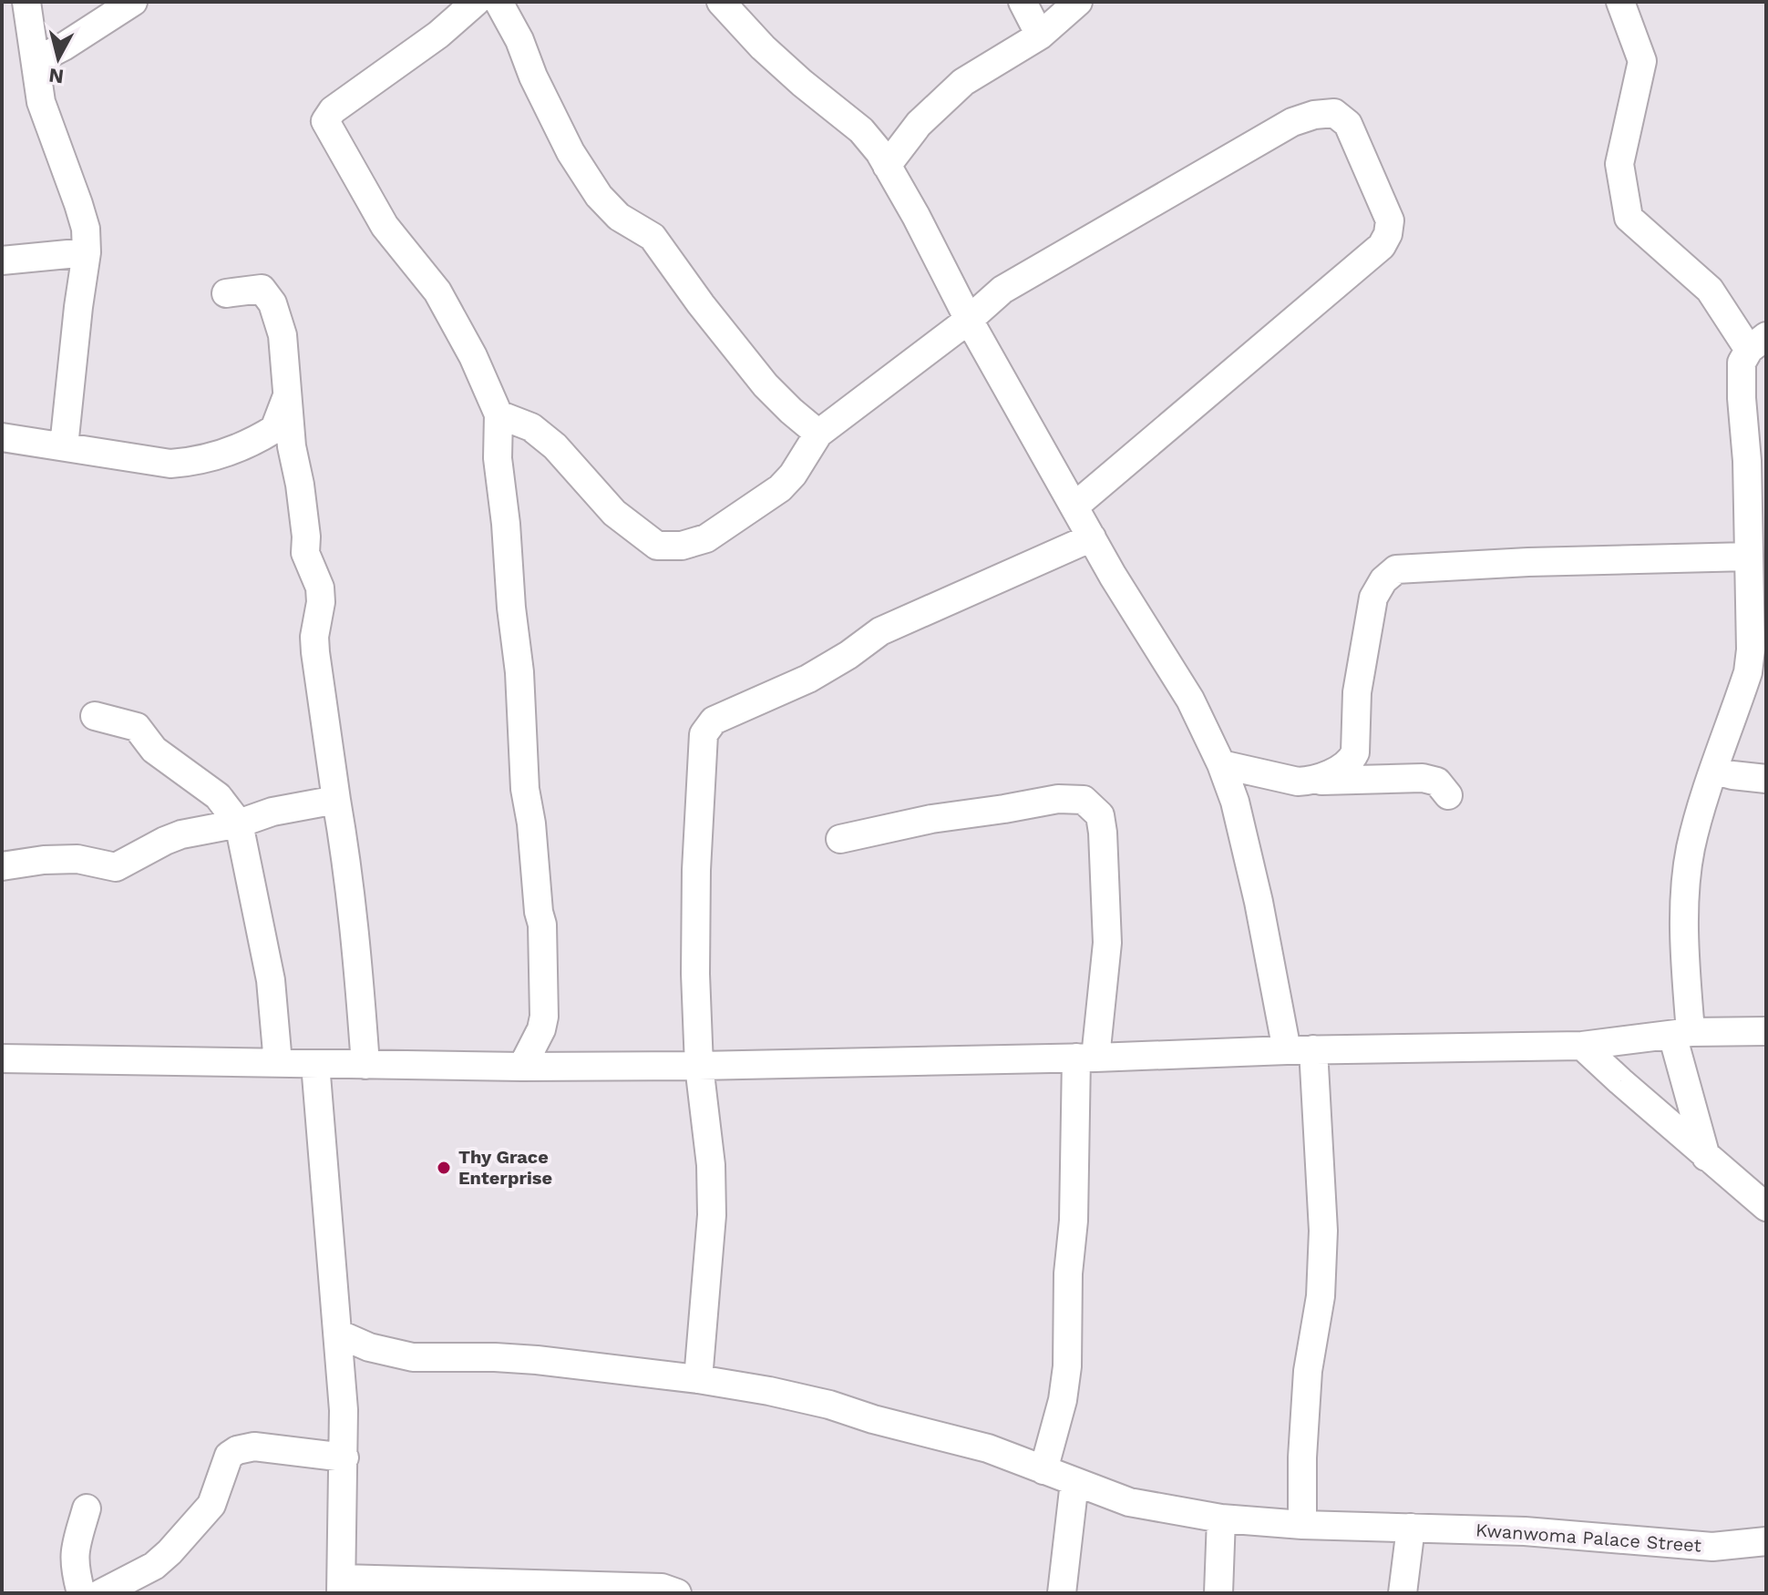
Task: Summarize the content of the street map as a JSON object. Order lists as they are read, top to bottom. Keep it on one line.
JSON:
{"streets":{"street":["Kwanwoma Palace Street"]},"places":["Thy Grace Enterprise"],"north":"bottom"}
